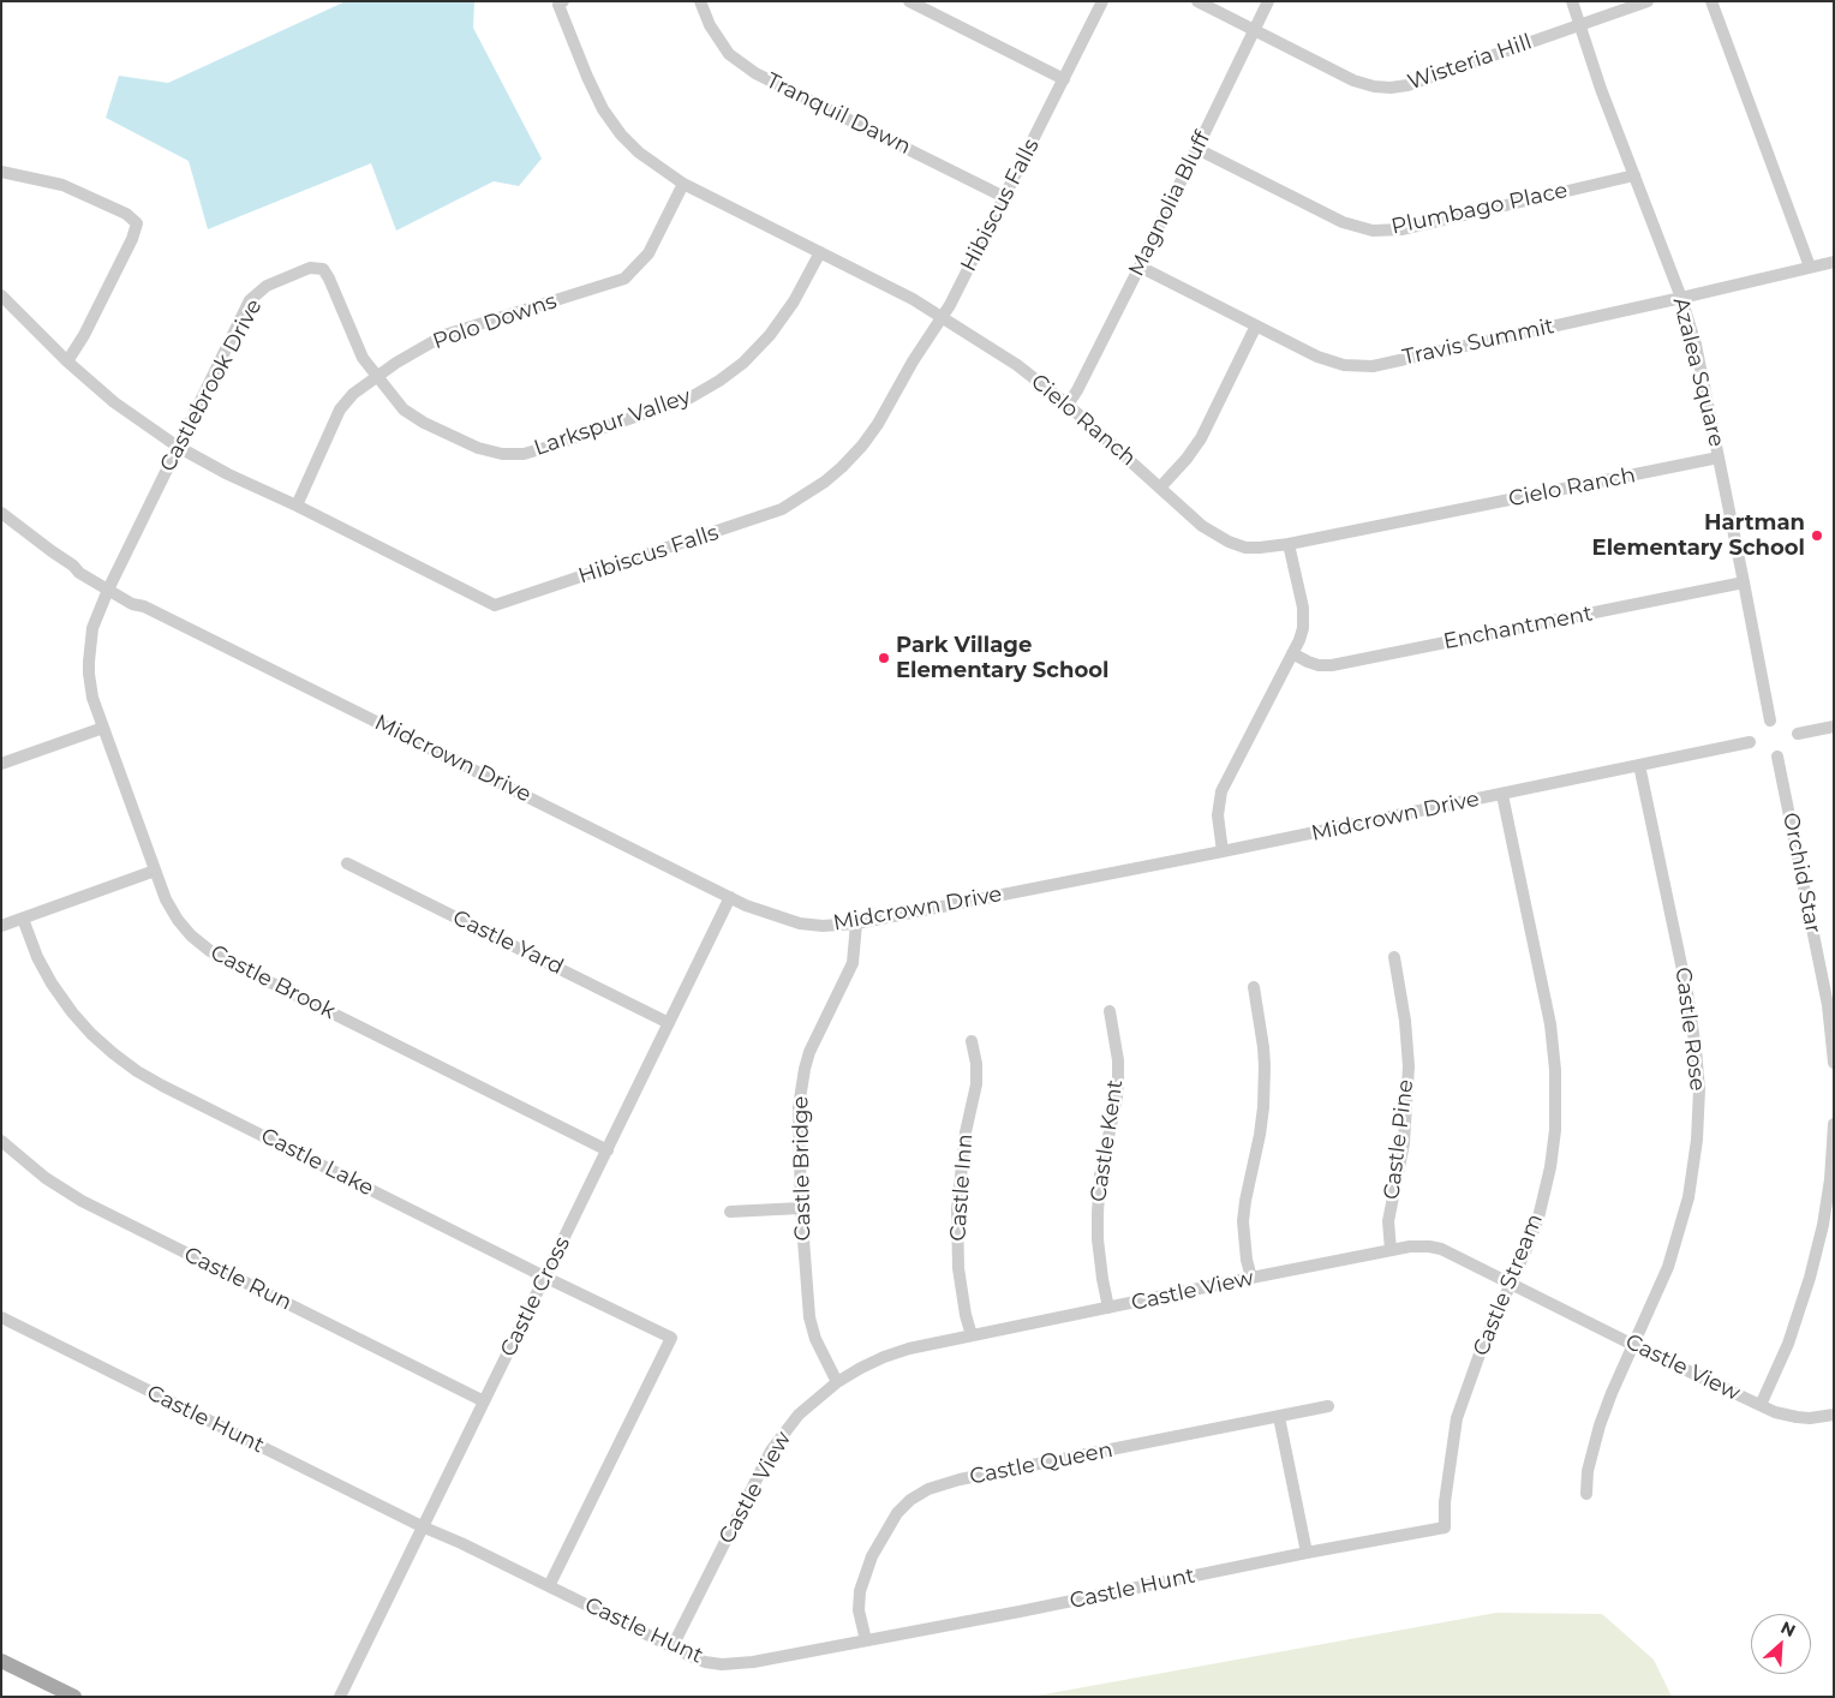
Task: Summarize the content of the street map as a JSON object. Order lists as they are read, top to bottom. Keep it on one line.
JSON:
{"streets":{"street":["Wisteria Hill","Tranquil Dawn","Magnolia Bluff","Hibiscus Falls","Plumbago Place","Polo Downs","Travis Summit","Azalea Square","Castlebrook Drive","Cielo Ranch","Larkspur Valley","Enchantment","Midcrown Drive","Orchid Star","Castle Yard","Castle Brook","Castle Rose","Castle Pine","Castle Kent","Castle Lake","Castle Bridge","Castle Inn","Castle Run","Castle Stream","Castle View","Castle Cross","Castle Hunt","Castle Queen"]},"crossings":[["Wisteria Hill","Magnolia Bluff"],["Wisteria Hill","Azalea Square"],["Tranquil Dawn","Hibiscus Falls"],["Magnolia Bluff","Plumbago Place"],["Magnolia Bluff","Travis Summit"],["Magnolia Bluff","Cielo Ranch"],["Hibiscus Falls","Polo Downs"],["Hibiscus Falls","Castlebrook Drive"],["Hibiscus Falls","Cielo Ranch"],["Plumbago Place","Azalea Square"],["Polo Downs","Cielo Ranch"],["Polo Downs","Larkspur Valley"],["Travis Summit","Azalea Square"],["Azalea Square","Cielo Ranch"],["Azalea Square","Enchantment"],["Castlebrook Drive","Larkspur Valley"],["Castlebrook Drive","Castle Brook"],["Cielo Ranch","Larkspur Valley"],["Midcrown Drive","Castle Brook"],["Midcrown Drive","Castle Rose"],["Midcrown Drive","Castle Bridge"],["Midcrown Drive","Castle Stream"],["Midcrown Drive","Castle Cross"],["Castle Yard","Castle Cross"],["Castle Brook","Castle Cross"],["Castle Rose","Castle View"],["Castle Pine","Castle View"],["Castle Kent","Castle View"],["Castle Lake","Castle Cross"],["Castle Lake","Castle Hunt"],["Castle Bridge","Castle View"],["Castle Inn","Castle View"],["Castle Run","Castle Cross"],["Castle Stream","Castle View"],["Castle Stream","Castle Hunt"],["Castle View","Castle Hunt"],["Castle Cross","Castle Hunt"],["Castle Hunt","Castle Queen"]],"places":["Hartman Elementary School","Park Village Elementary School"],"north":"top right"}
